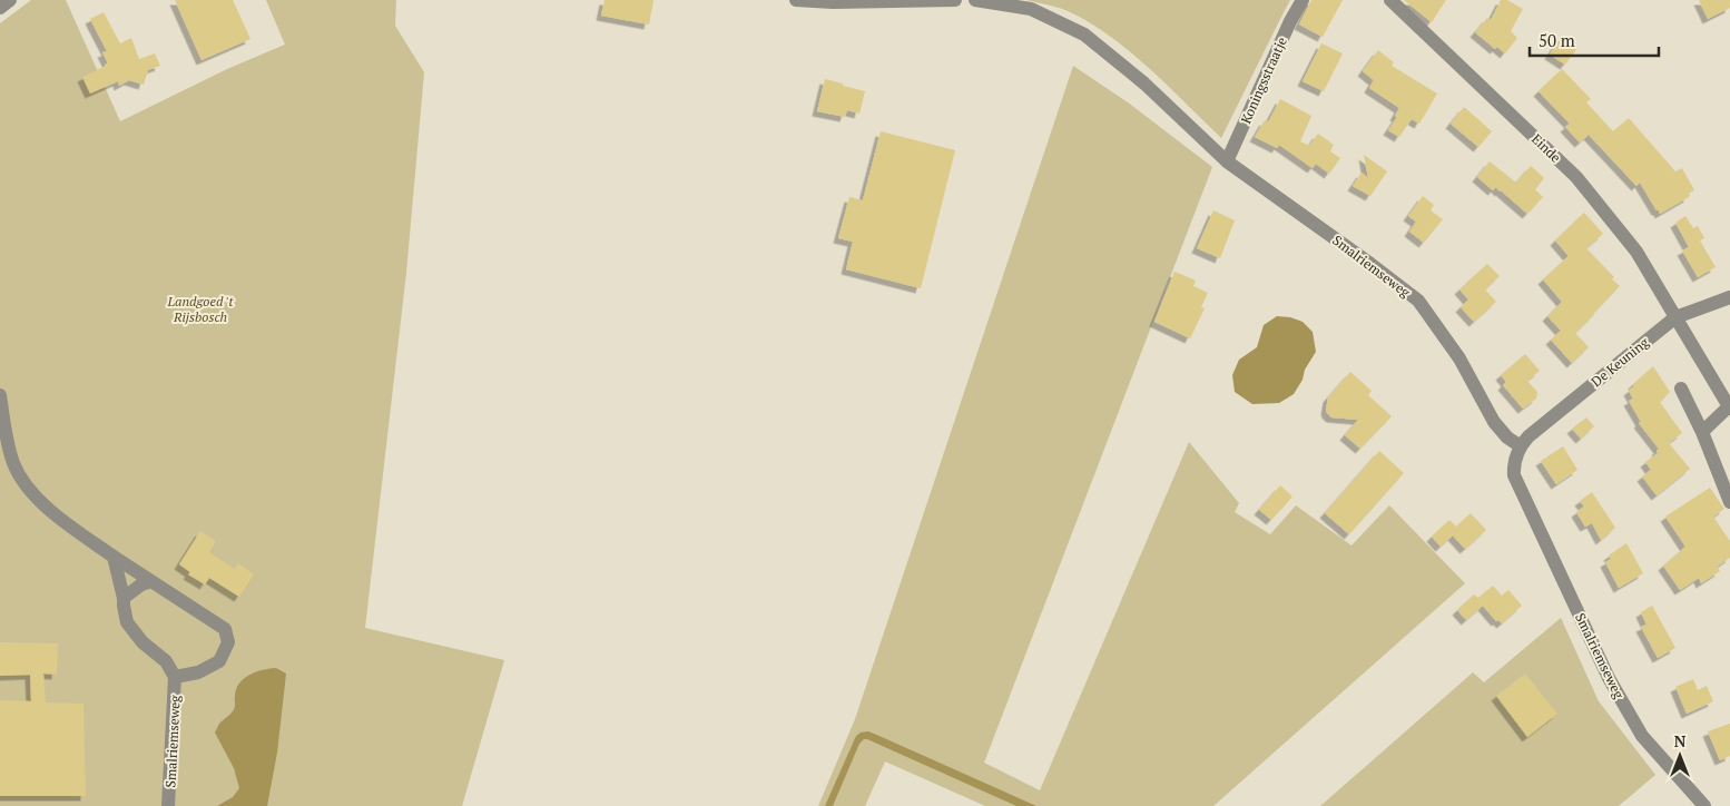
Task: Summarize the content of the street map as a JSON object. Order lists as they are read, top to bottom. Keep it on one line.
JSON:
{"streets":{"street":["Koningsstraatje","Einde","Smalriemseweg","De Keuning"]},"crossings":[["Koningsstraatje","Smalriemseweg"],["Einde","De Keuning"],["Smalriemseweg","De Keuning"]],"parks":["Landgoed 't Rijsbosch"],"scale_bar":"50 m","north":"top"}
